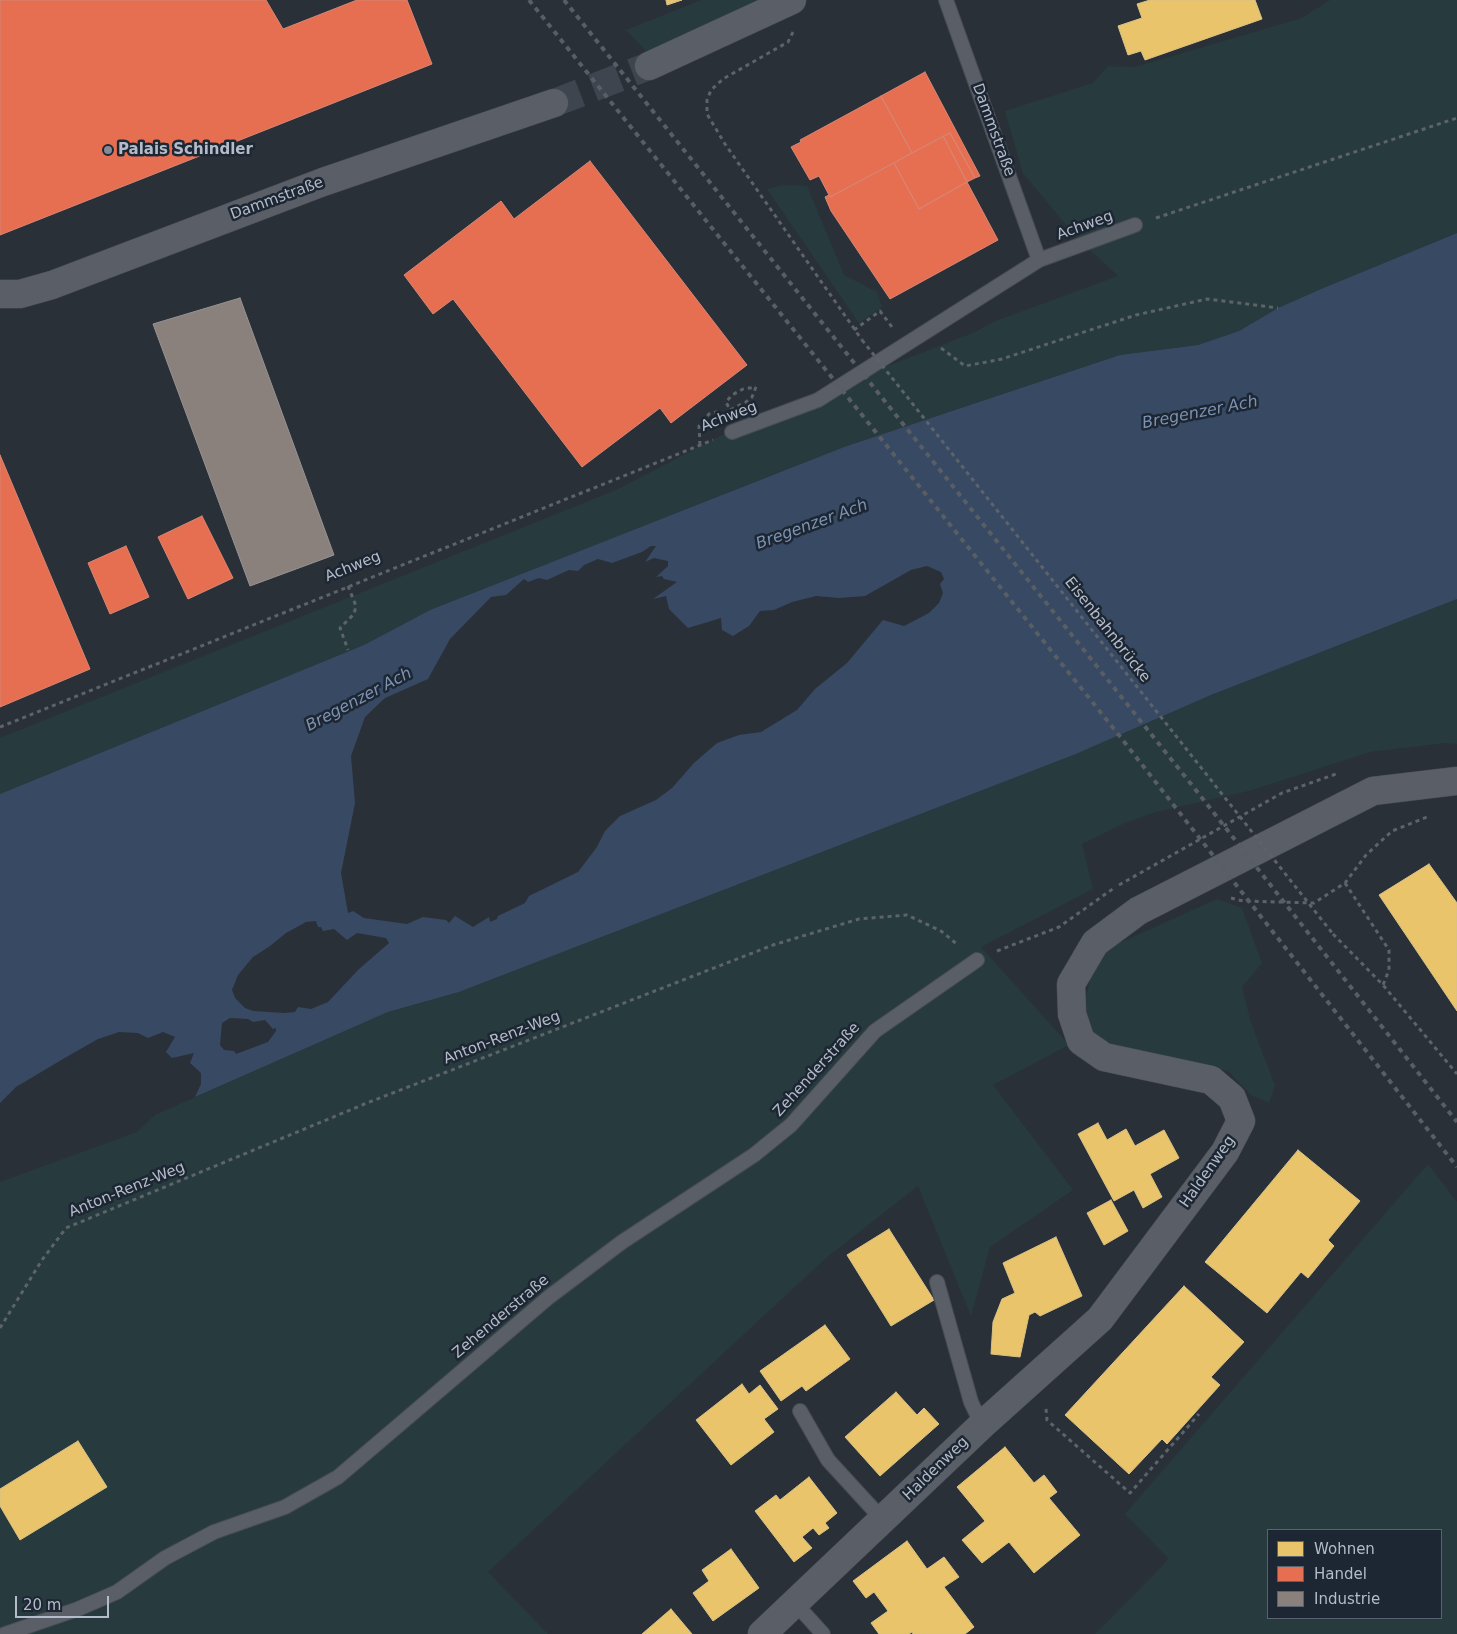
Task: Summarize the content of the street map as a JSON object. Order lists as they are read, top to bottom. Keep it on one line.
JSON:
{"streets":{"street":["Dammstraße","Haldenweg"],"lane":["Achweg","Zehenderstraße"],"path":["Eisenbahnbrücke","Anton-Renz-Weg"]},"crossings":[["Dammstraße","Achweg"],["Anton-Renz-Weg","Zehenderstraße"]],"water":["Bregenzer Ach"],"places":["Palais Schindler"],"legend":["Wohnen","Handel","Industrie"],"scale_bar":"20 m"}
